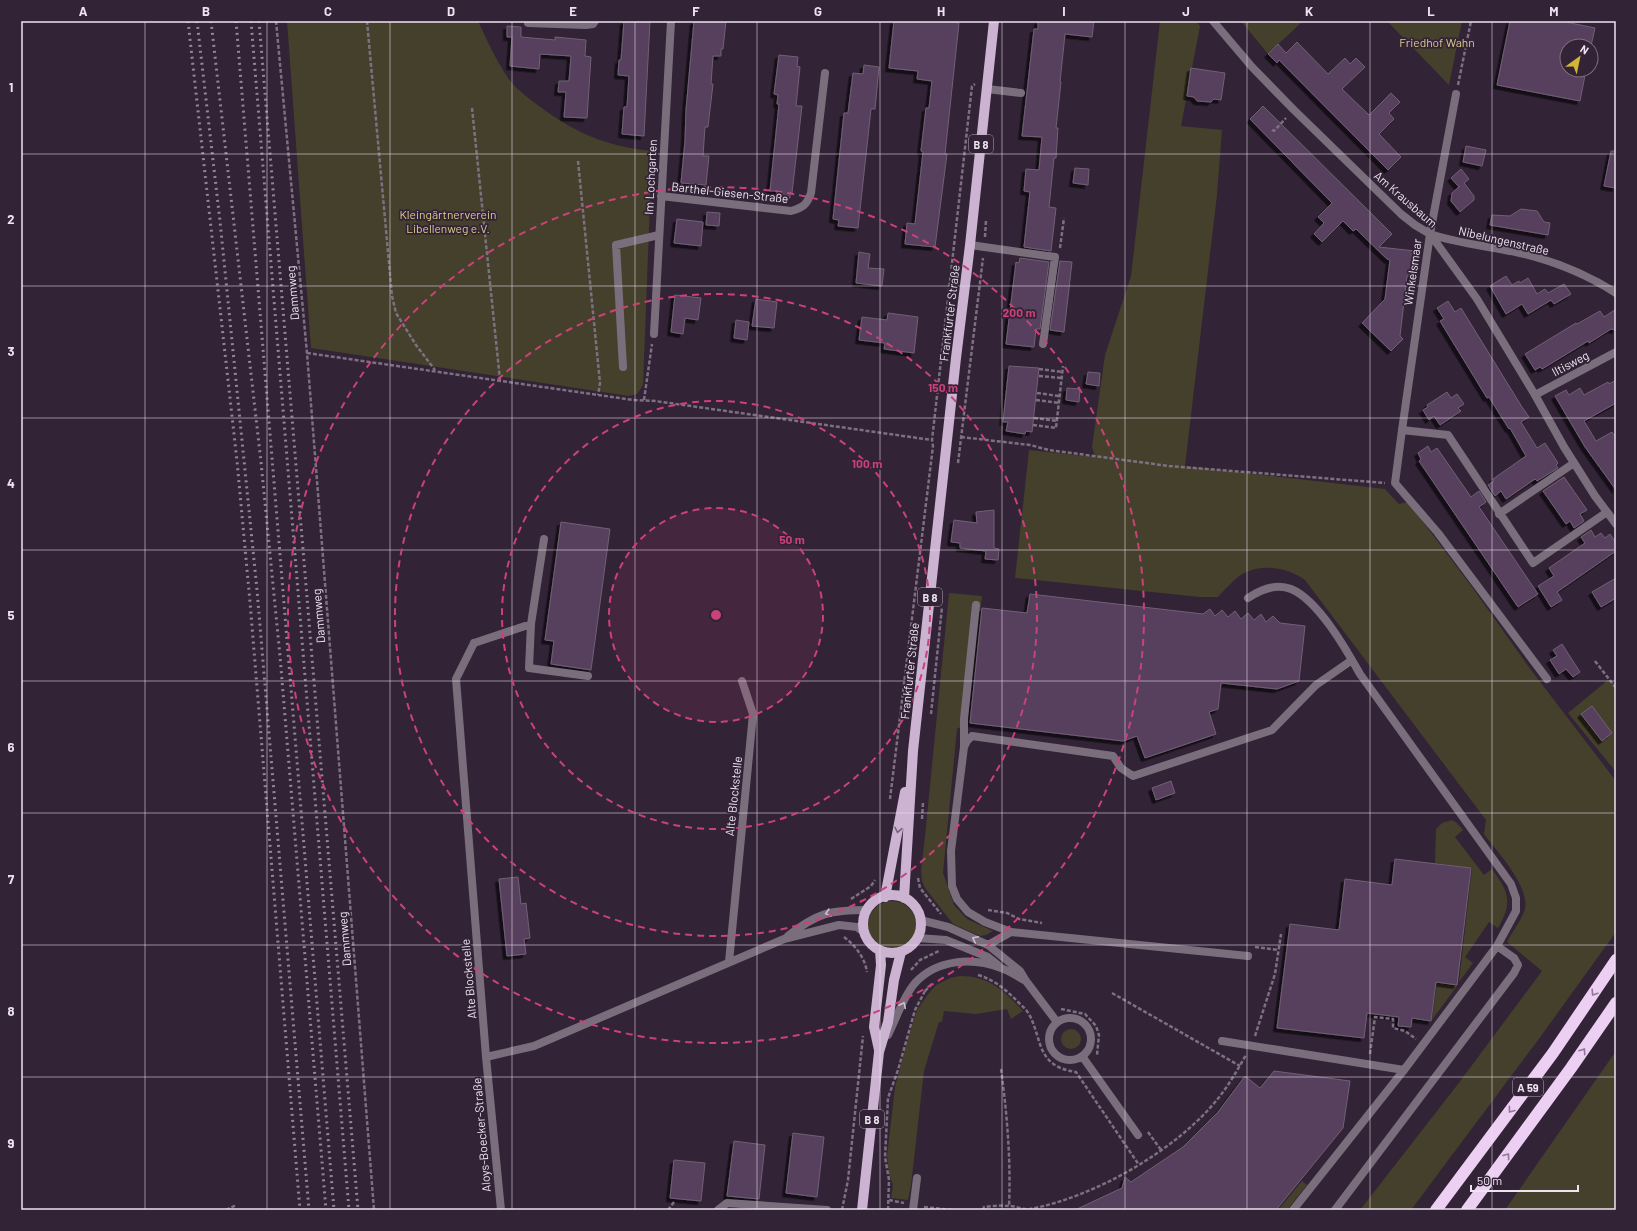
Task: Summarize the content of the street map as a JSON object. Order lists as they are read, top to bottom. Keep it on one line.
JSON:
{"streets":{"highway":["A 59"],"main road":["B 8","Frankfurter Straße"],"street":["Im Lochgarten","Barthel-Giesen-Straße","Am Krausbaum","Nibelungenstraße","Winkelsmaar","Iltisweg","Alte Blockstelle","Aloys-Boecker-Straße"],"path":["Dammweg"]},"crossings":[["B 8","Frankfurter Straße"],["Im Lochgarten","Barthel-Giesen-Straße"],["Am Krausbaum","Nibelungenstraße"],["Am Krausbaum","Winkelsmaar"],["Am Krausbaum","Iltisweg"],["Nibelungenstraße","Winkelsmaar"],["Alte Blockstelle","Aloys-Boecker-Straße"]],"parks":["Friedhof Wahn","Kleingärtnerverein Libellenweg e.V."],"scale_bar":"50 m","north":"top right","grid":{"columns":["A","B","C","D","E","F","G","H","I","J","K","L","M"],"rows":["1","2","3","4","5","6","7","8","9"]},"rings":["200 m","150 m","100 m","50 m"]}
